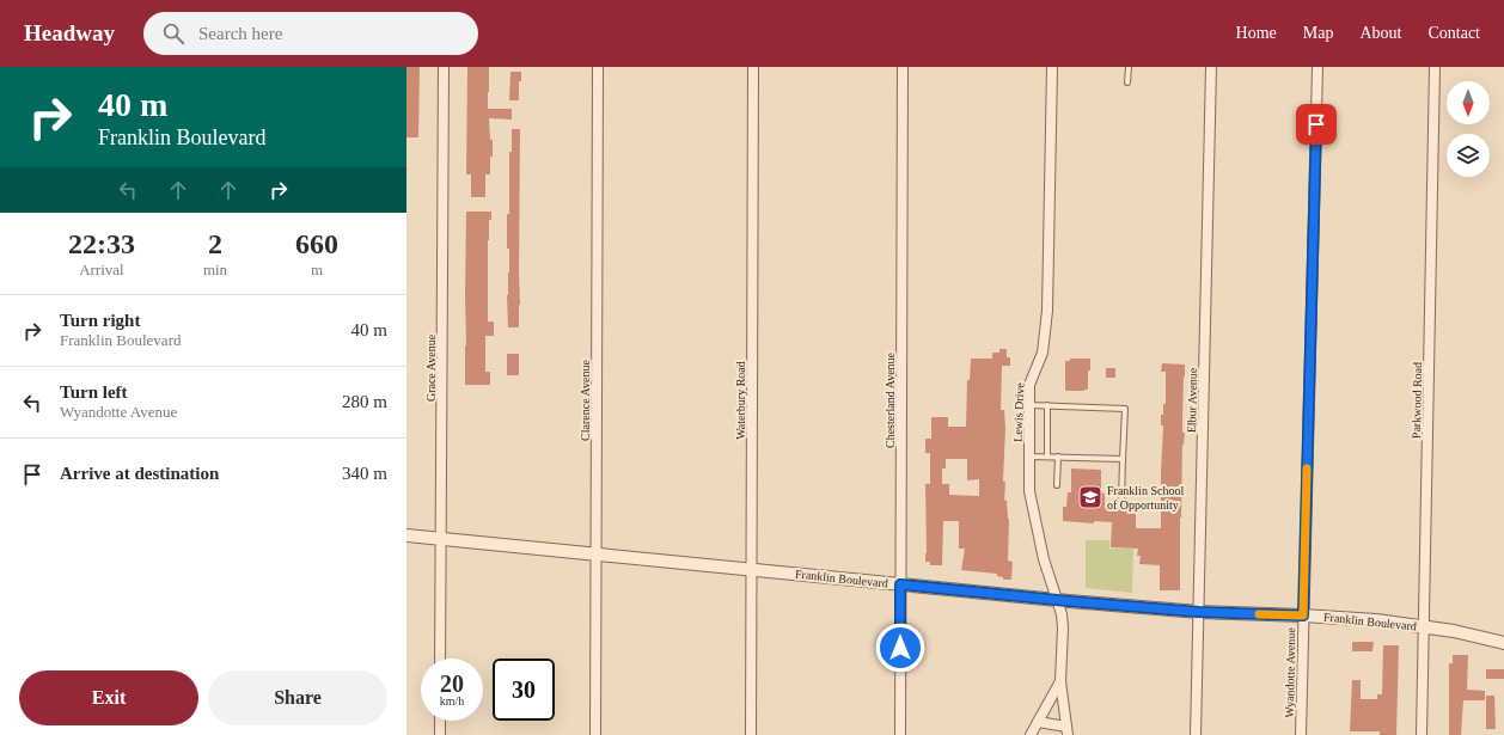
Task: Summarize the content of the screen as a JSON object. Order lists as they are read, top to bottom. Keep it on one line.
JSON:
{"streets":{"street":["Grace Avenue","Clarence Avenue","Waterbury Road","Chesterland Avenue","Elbur Avenue","Parkwood Road","Lewis Drive","Franklin Boulevard","Wyandotte Avenue"]},"crossings":[["Grace Avenue","Franklin Boulevard"],["Clarence Avenue","Franklin Boulevard"],["Waterbury Road","Franklin Boulevard"],["Chesterland Avenue","Franklin Boulevard"],["Elbur Avenue","Franklin Boulevard"],["Parkwood Road","Franklin Boulevard"],["Lewis Drive","Franklin Boulevard"],["Franklin Boulevard","Wyandotte Avenue"]],"places":{"school or university":["Franklin School of Opportunity"]},"north":"bottom","page":{"header":"Headway","search":"Search here","nav":["Home","Map","About","Contact"],"turn":["40 m","Franklin Boulevard"],"eta":["22:33","Arrival","2","min","660","m"],"list":[{"name":"Turn right","note":"Franklin Boulevard","value":"40 m"},{"name":"Turn left","note":"Wyandotte Avenue","value":"280 m"},{"name":"Arrive at destination","value":"340 m"}],"speed":"20 km/h","limit":"30","buttons":["Exit","Share"]}}
